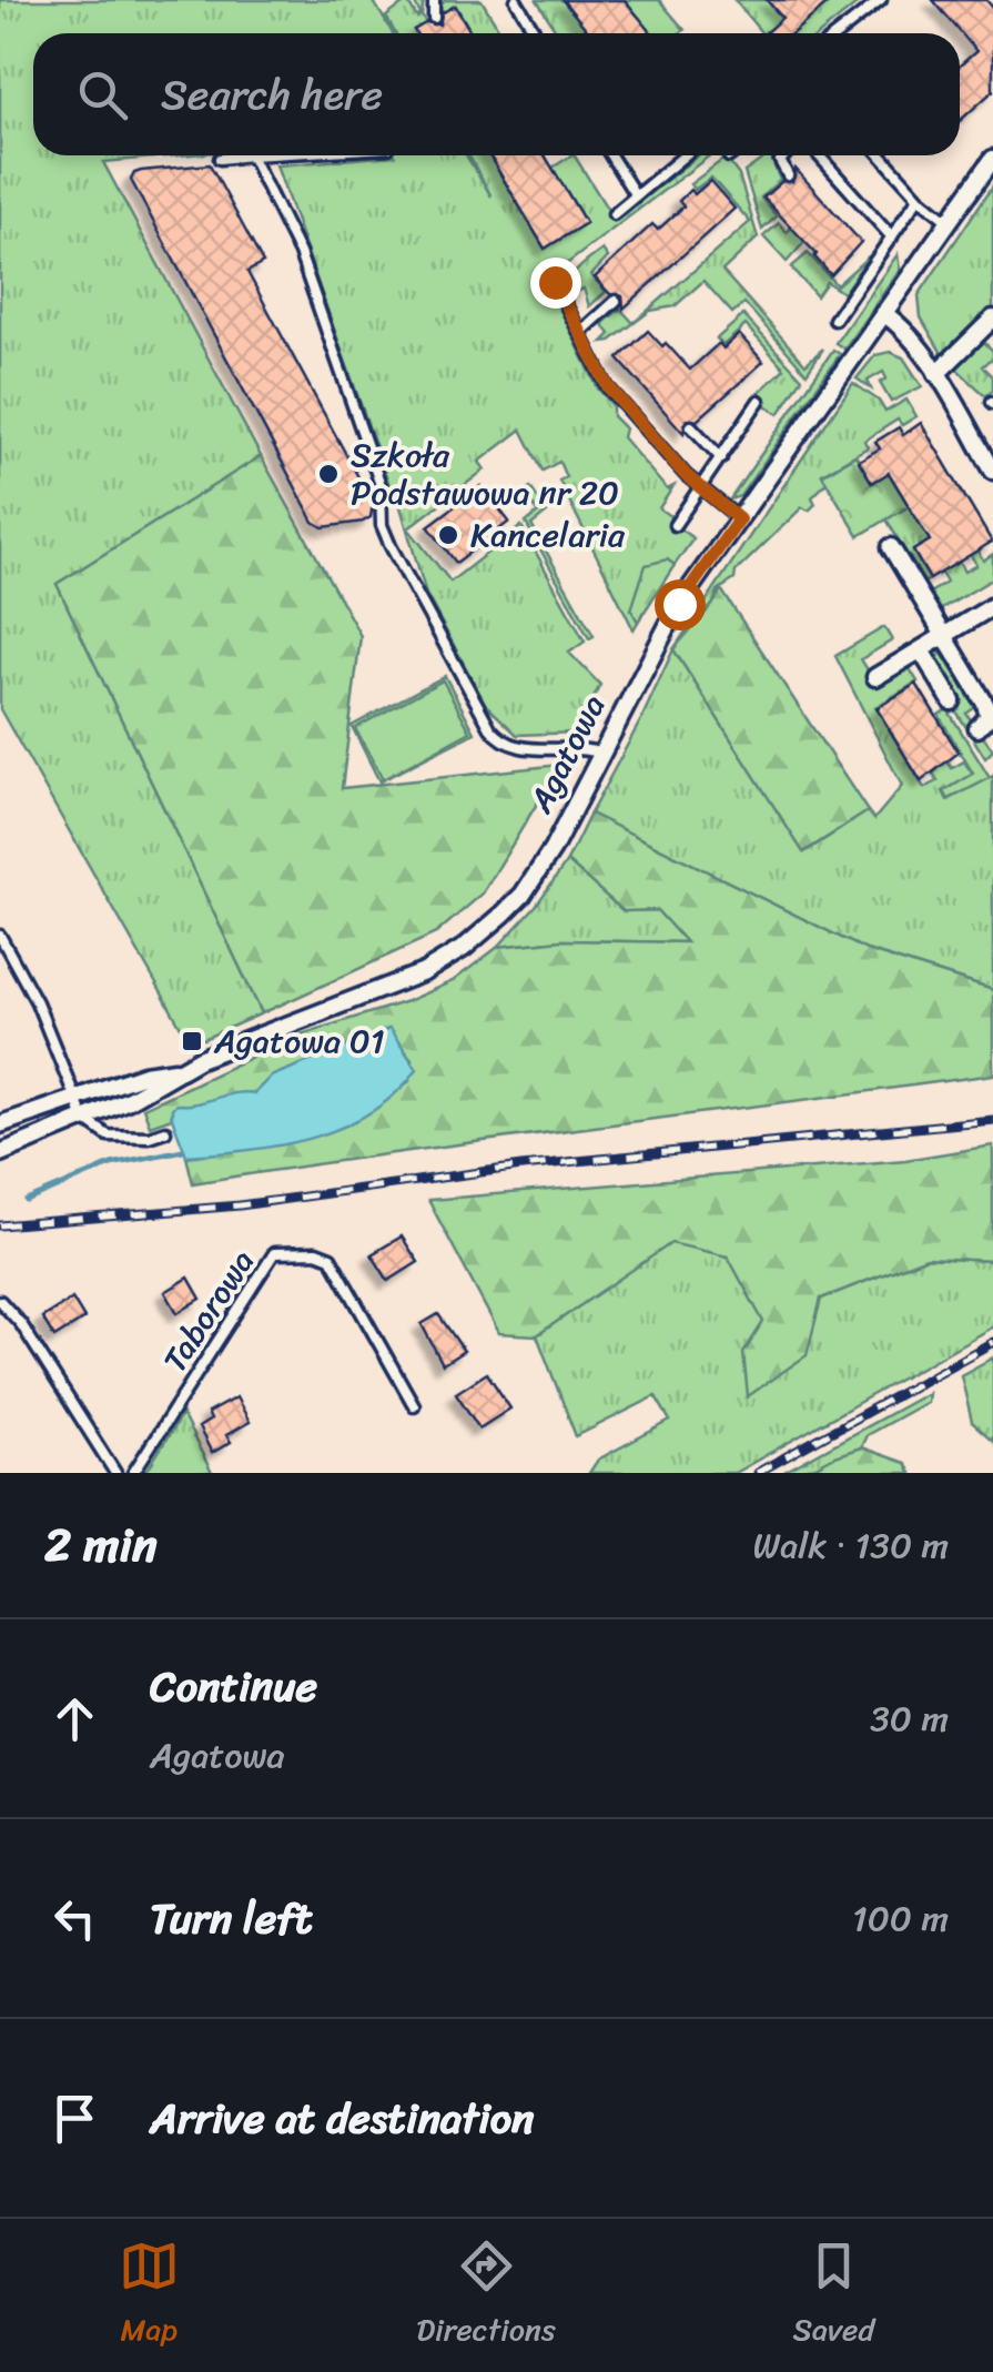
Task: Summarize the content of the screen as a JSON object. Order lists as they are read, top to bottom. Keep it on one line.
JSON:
{"streets":{"street":["Agatowa"],"lane":["Taborowa"]},"places":{"other":["Szkoła Podstawowa nr 20","Kancelaria"],"transit":["Agatowa 01"]},"page":{"search":"Search here","heading":["2 min","Walk · 130 m"],"list":[["Continue","Agatowa","30 m"],["Turn left","100 m"],"Arrive at destination"],"nav":["Map","Directions","Saved"]}}
